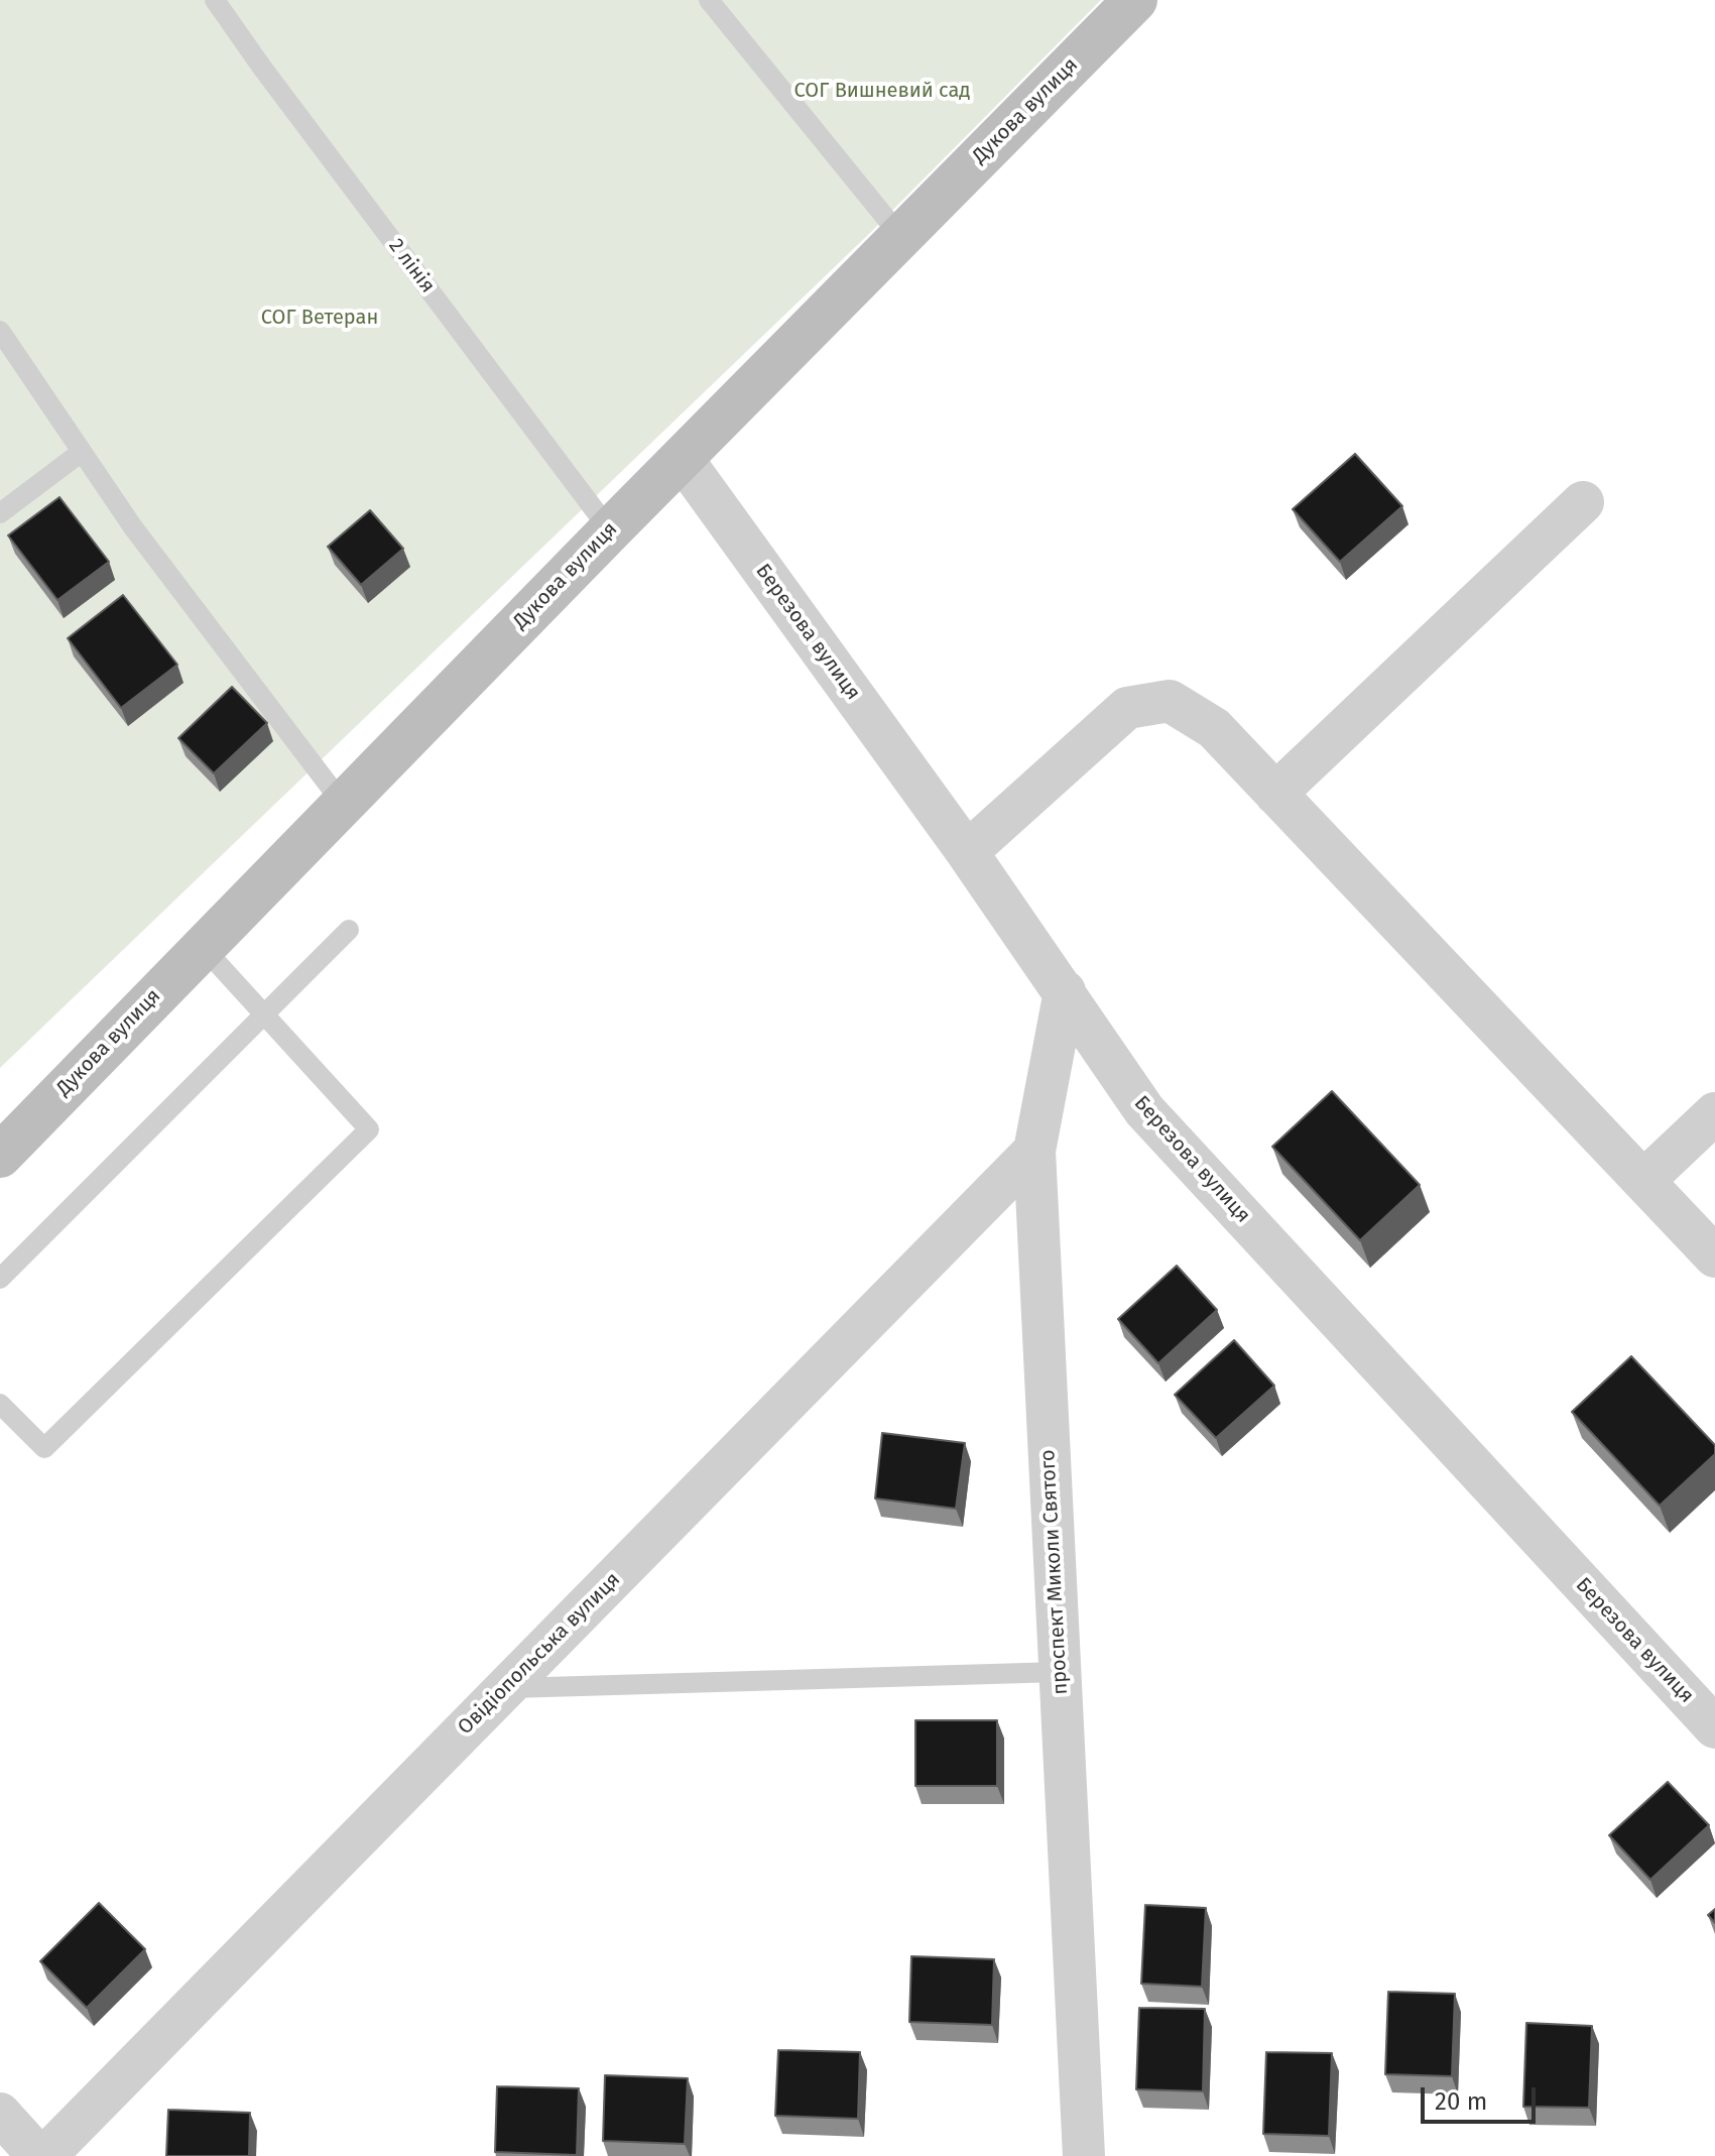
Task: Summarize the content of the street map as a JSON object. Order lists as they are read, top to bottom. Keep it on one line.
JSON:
{"streets":{"street":["Дукова вулиця","Березова вулиця","проспект Миколи Святого","Овідіопольська вулиця"],"lane":["2 лінія"]},"crossings":[["Дукова вулиця","2 лінія"],["Дукова вулиця","Березова вулиця"],["Березова вулиця","проспект Миколи Святого"],["проспект Миколи Святого","Овідіопольська вулиця"]],"parks":["СОГ Вишневий сад","СОГ Ветеран"],"scale_bar":"20 m"}
